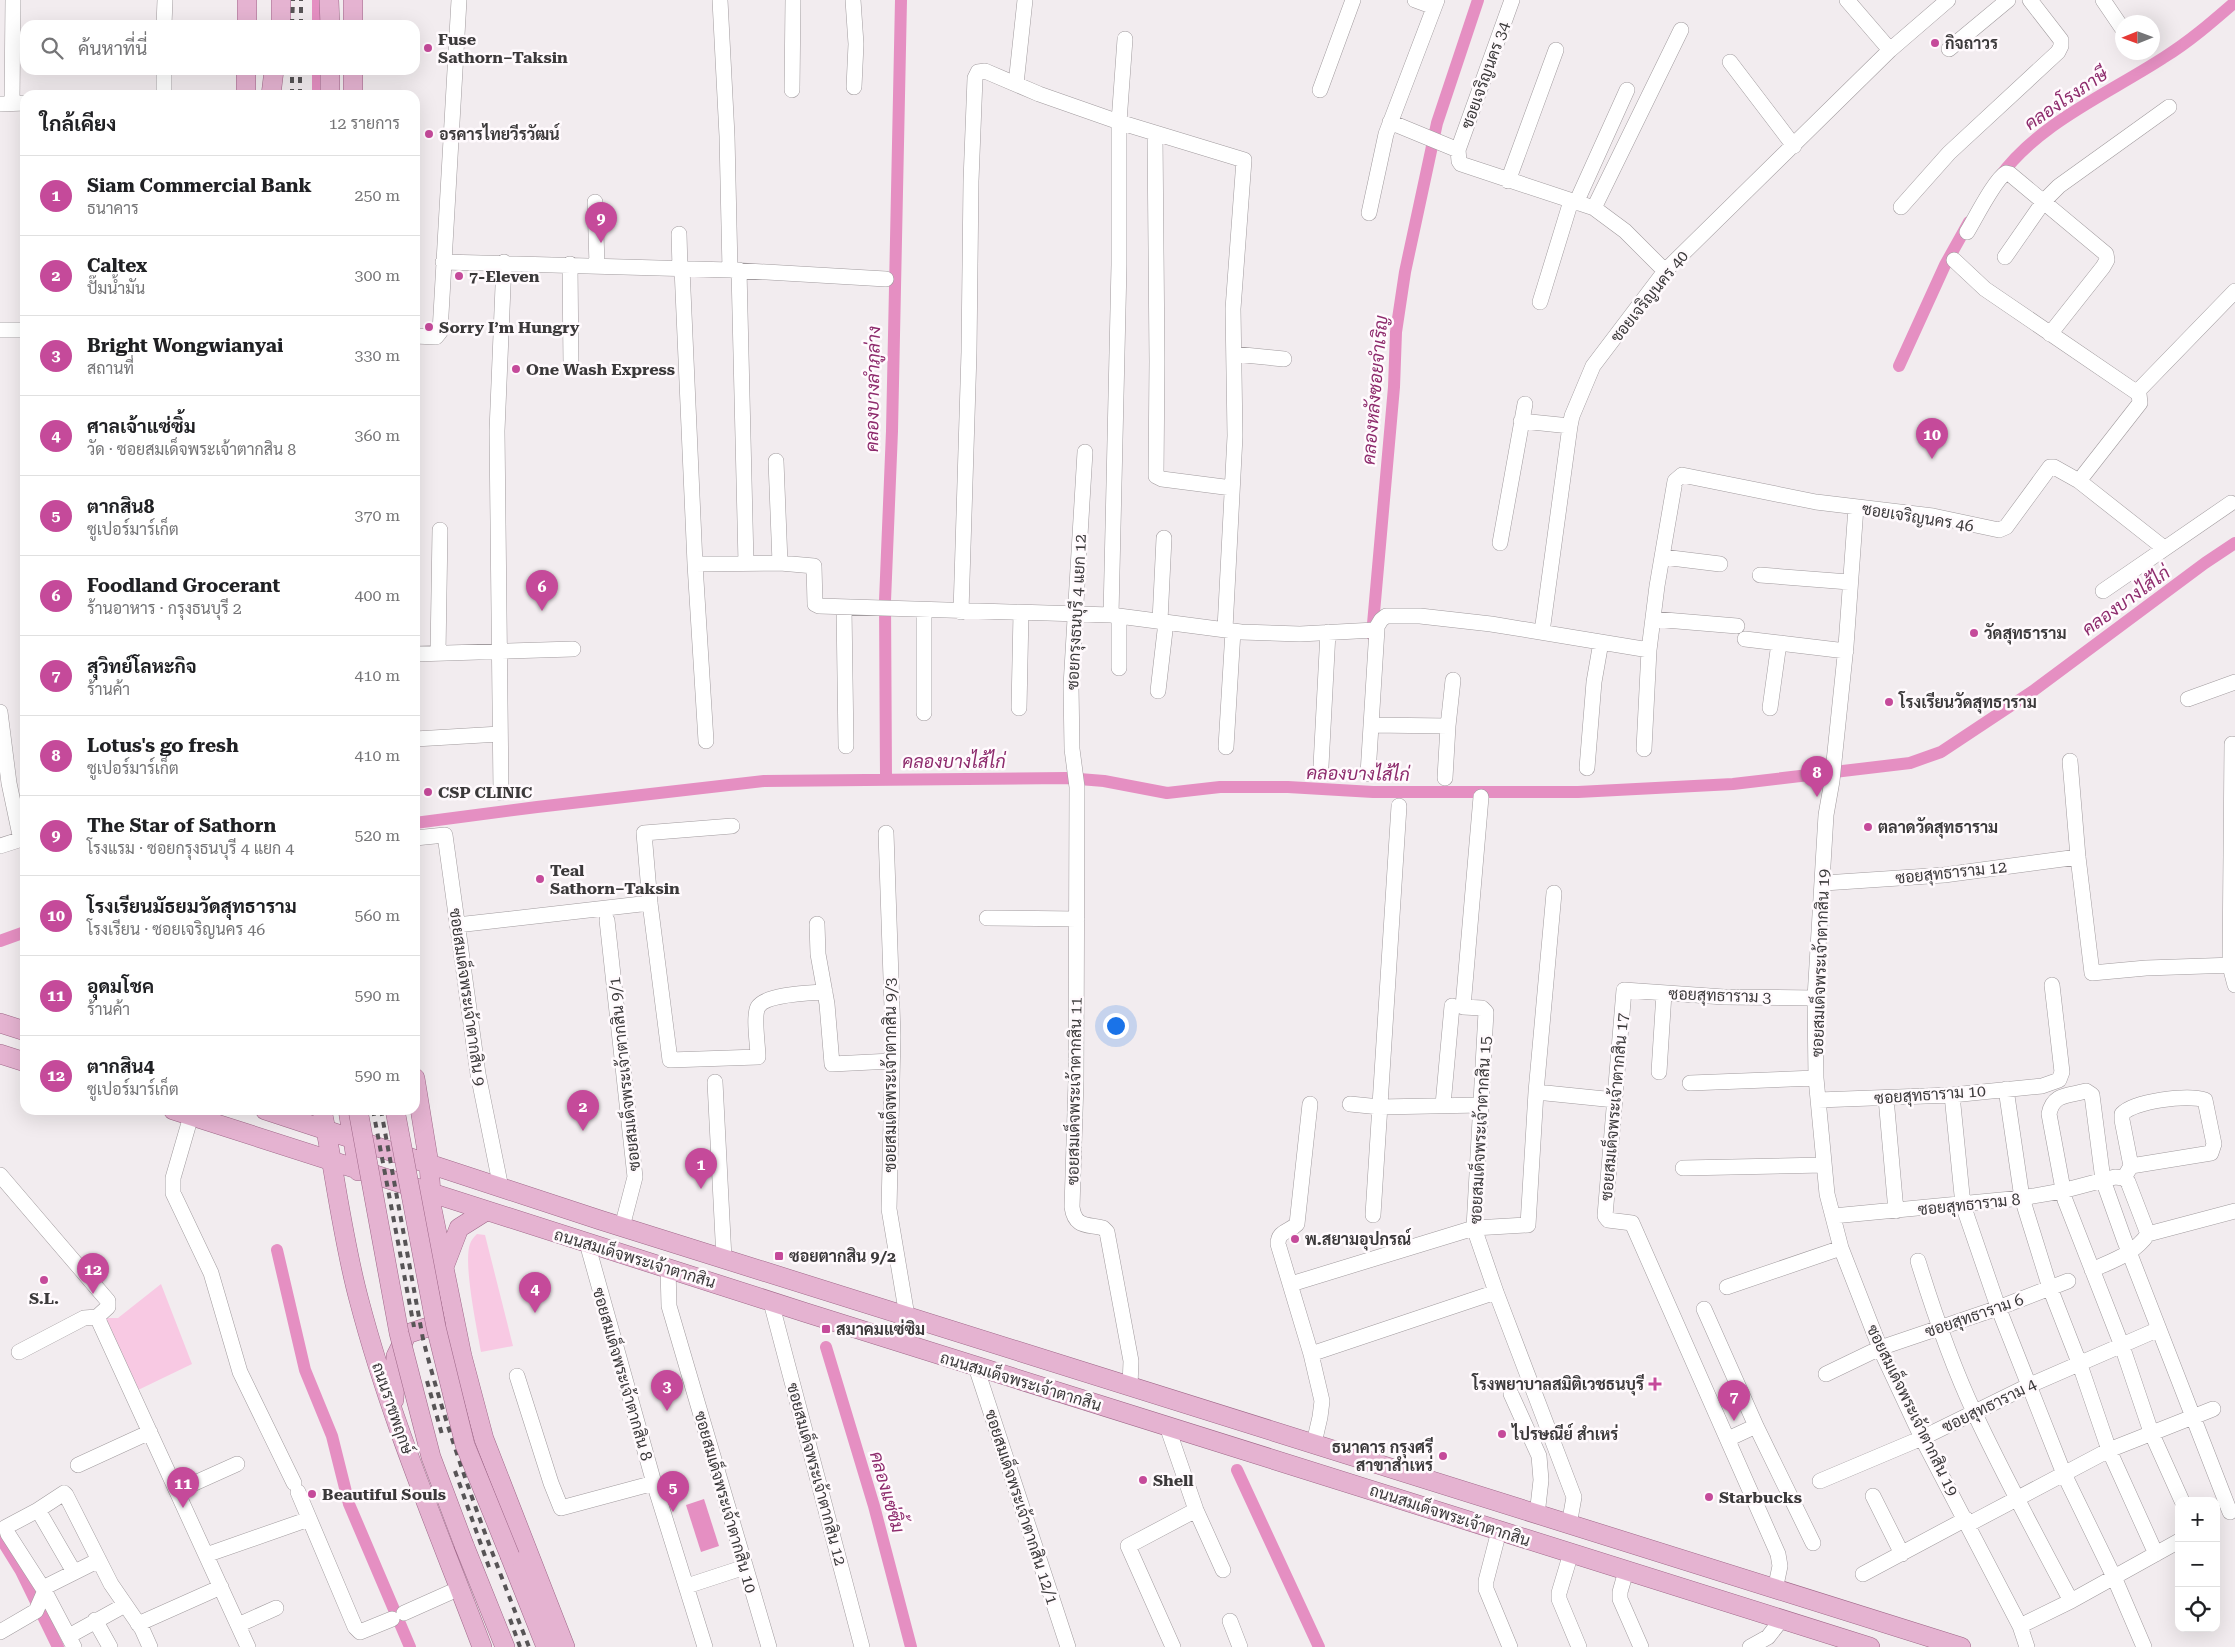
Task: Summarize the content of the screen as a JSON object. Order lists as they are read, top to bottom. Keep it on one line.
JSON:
{"streets":{"main road":["ถนนสมเด็จพระเจ้าตากสิน","ถนนราชพฤกษ์"],"street":["ซอยเจริญนคร 34","ซอยเจริญนคร 40","ซอยเจริญนคร 46","ซอยกรุงธนบุรี 4 แยก 12","ซอยสุทธาราม 12","ซอยสมเด็จพระเจ้าตากสิน 19","ซอยสุทธาราม 3","ซอยสมเด็จพระเจ้าตากสิน 9","ซอยสมเด็จพระเจ้าตากสิน 9/1","ซอยสมเด็จพระเจ้าตากสิน 9/3","ซอยสมเด็จพระเจ้าตากสิน 11","ซอยสุทธาราม 10","ซอยสมเด็จพระเจ้าตากสิน 17","ซอยสมเด็จพระเจ้าตากสิน 15","ซอยสุทธาราม 8","ซอยสุทธาราม 6","ซอยสมเด็จพระเจ้าตากสิน 8","ซอยสุทธาราม 4","ซอยสมเด็จพระเจ้าตากสิน 12","ซอยสมเด็จพระเจ้าตากสิน 10","ซอยสมเด็จพระเจ้าตากสิน 12/1"]},"crossings":[["ซอยเจริญนคร 46","ซอยสมเด็จพระเจ้าตากสิน 19"],["ซอยกรุงธนบุรี 4 แยก 12","ซอยสมเด็จพระเจ้าตากสิน 11"],["ซอยสุทธาราม 12","ซอยสมเด็จพระเจ้าตากสิน 19"],["ซอยสมเด็จพระเจ้าตากสิน 19","ซอยสุทธาราม 3"],["ซอยสมเด็จพระเจ้าตากสิน 19","ซอยสุทธาราม 10"],["ซอยสมเด็จพระเจ้าตากสิน 19","ซอยสุทธาราม 8"],["ซอยสมเด็จพระเจ้าตากสิน 19","ซอยสุทธาราม 6"],["ซอยสมเด็จพระเจ้าตากสิน 19","ซอยสุทธาราม 4"],["ซอยสุทธาราม 3","ซอยสมเด็จพระเจ้าตากสิน 17"],["ซอยสมเด็จพระเจ้าตากสิน 9","ถนนสมเด็จพระเจ้าตากสิน"],["ซอยสมเด็จพระเจ้าตากสิน 9/1","ถนนสมเด็จพระเจ้าตากสิน"],["ซอยสมเด็จพระเจ้าตากสิน 9/3","ถนนสมเด็จพระเจ้าตากสิน"],["ซอยสมเด็จพระเจ้าตากสิน 11","ถนนสมเด็จพระเจ้าตากสิน"],["ซอยสมเด็จพระเจ้าตากสิน 17","ถนนสมเด็จพระเจ้าตากสิน"],["ซอยสมเด็จพระเจ้าตากสิน 15","ถนนสมเด็จพระเจ้าตากสิน"],["ถนนสมเด็จพระเจ้าตากสิน","ซอยสมเด็จพระเจ้าตากสิน 8"],["ถนนสมเด็จพระเจ้าตากสิน","ถนนราชพฤกษ์"],["ถนนสมเด็จพระเจ้าตากสิน","ซอยสมเด็จพระเจ้าตากสิน 12"],["ถนนสมเด็จพระเจ้าตากสิน","ซอยสมเด็จพระเจ้าตากสิน 10"],["ถนนสมเด็จพระเจ้าตากสิน","ซอยสมเด็จพระเจ้าตากสิน 12/1"]],"water":["คลองโรงภาษี","คลองบางลำภูล่าง","คลองหลังซอยจำเริญ","คลองบางไส้ไก่","คลองแซ่ซิ้ม"],"places":{"other":["กิจถาวร","Fuse Sathorn–Taksin","อรคารไทยวีรวัฒน์","7-Eleven","Sorry I’m Hungry","One Wash Express","วัดสุทธาราม","โรงเรียนวัดสุทธาราม","CSP CLINIC","ตลาดวัดสุทธาราม","Teal Sathorn–Taksin","พ.สยามอุปกรณ์","S.L.","ไปรษณีย์ สำเหร่","ธนาคาร กรุงศรี สาขาสำเหร่","Shell","Beautiful Souls","Starbucks"],"transit":["ซอยตากสิน 9/2","สมาคมแซ่ซิม"],"health":["โรงพยาบาลสมิติเวชธนบุรี"]},"north":"left","page":{"search":"ค้นหาที่นี่","heading":["ใกล้เคียง","12 รายการ"],"list":[{"mark":"1","name":"Siam Commercial Bank","note":"ธนาคาร","value":"250 m"},{"mark":"2","name":"Caltex","note":"ปั๊มน้ำมัน","value":"300 m"},{"mark":"3","name":"Bright Wongwianyai","note":"สถานที่","value":"330 m"},{"mark":"4","name":"ศาลเจ้าแซ่ซิ้ม","note":"วัด · ซอยสมเด็จพระเจ้าตากสิน 8","value":"360 m"},{"mark":"5","name":"ตากสิน8","note":"ซูเปอร์มาร์เก็ต","value":"370 m"},{"mark":"6","name":"Foodland Grocerant","note":"ร้านอาหาร · กรุงธนบุรี 2","value":"400 m"},{"mark":"7","name":"สุวิทย์โลหะกิจ","note":"ร้านค้า","value":"410 m"},{"mark":"8","name":"Lotus's go fresh","note":"ซูเปอร์มาร์เก็ต","value":"410 m"},{"mark":"9","name":"The Star of Sathorn","note":"โรงแรม · ซอยกรุงธนบุรี 4 แยก 4","value":"520 m"},{"mark":"10","name":"โรงเรียนมัธยมวัดสุทธาราม","note":"โรงเรียน · ซอยเจริญนคร 46","value":"560 m"},{"mark":"11","name":"อุดมโชค","note":"ร้านค้า","value":"590 m"},{"mark":"12","name":"ตากสิน4","note":"ซูเปอร์มาร์เก็ต","value":"590 m"}],"pins":["9","10","6","8","2","1","12","4","3","7","11","5"],"map_buttons":["+","−"]}}
